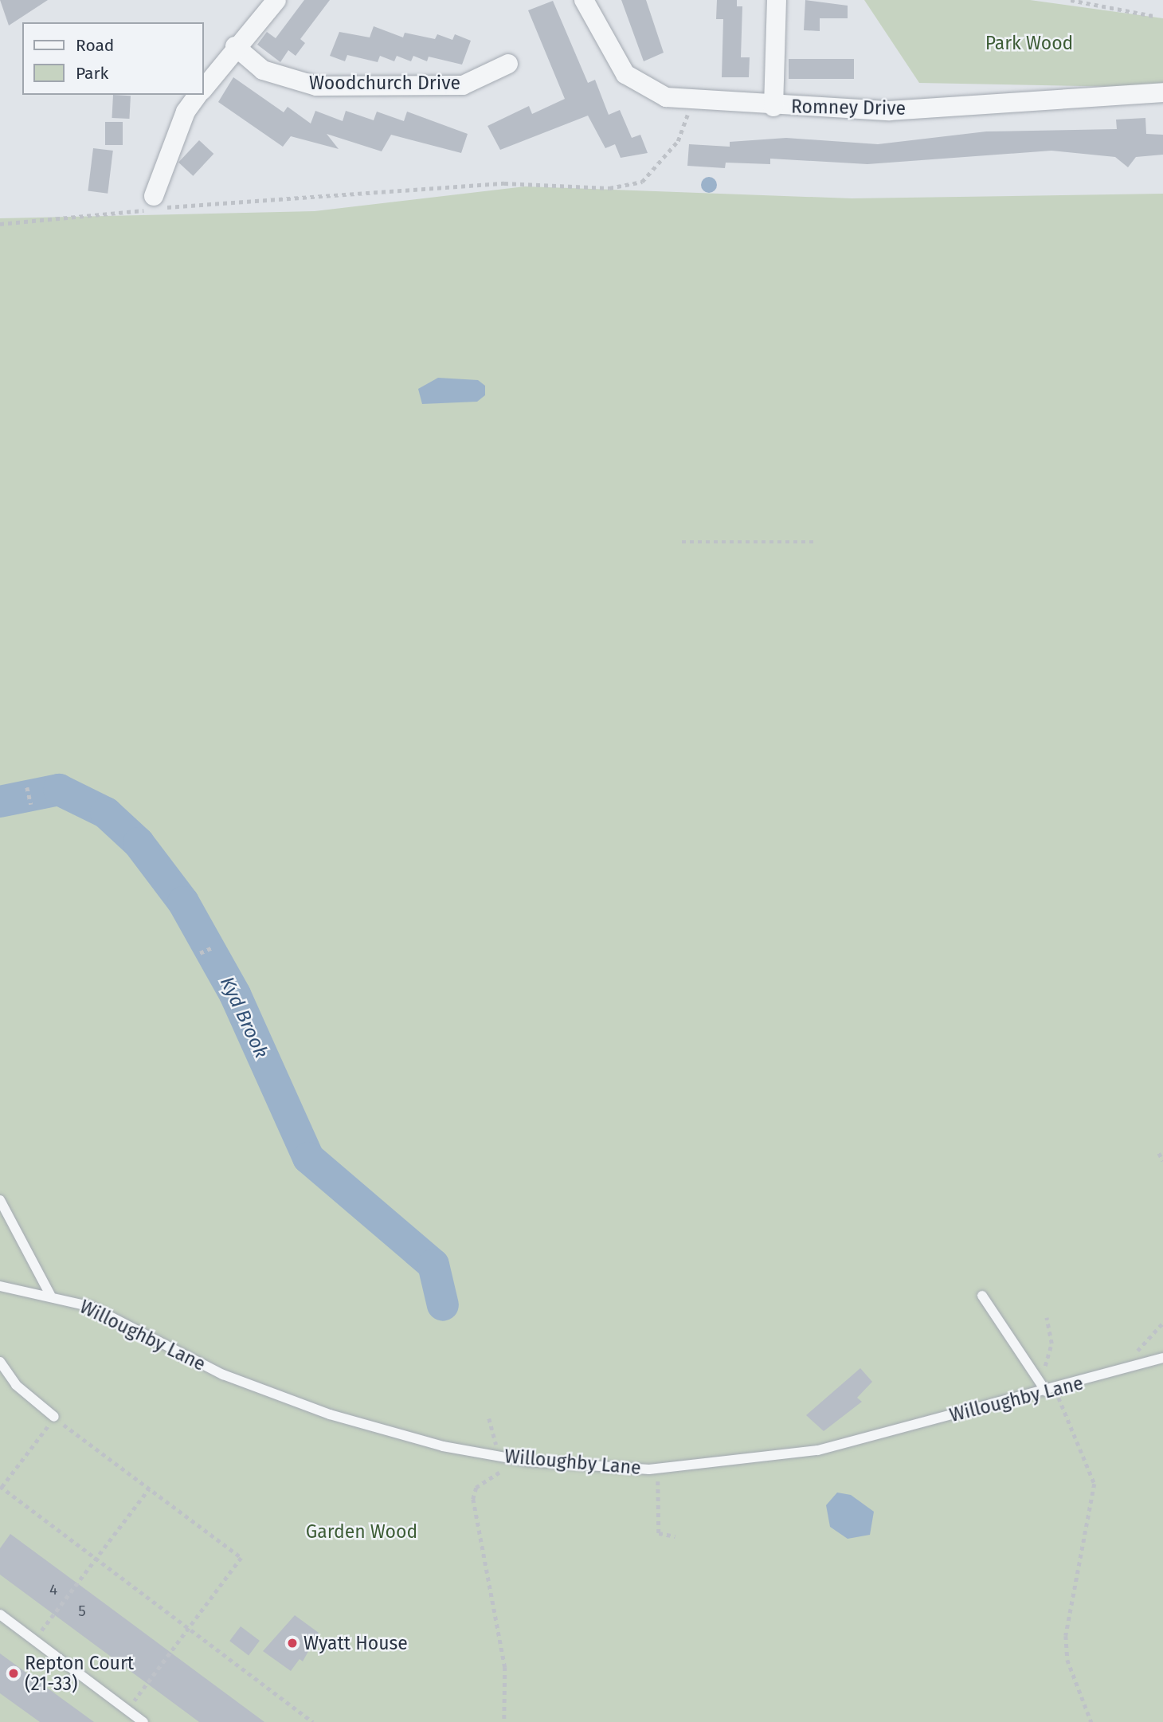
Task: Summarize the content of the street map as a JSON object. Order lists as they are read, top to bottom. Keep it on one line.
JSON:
{"streets":{"street":["Woodchurch Drive","Romney Drive"],"lane":["Willoughby Lane"]},"water":["Kyd Brook"],"parks":["Park Wood","Garden Wood"],"places":["Wyatt House","Repton Court (21-33)"],"house_numbers":["4","5"],"legend":["Road","Park"]}
